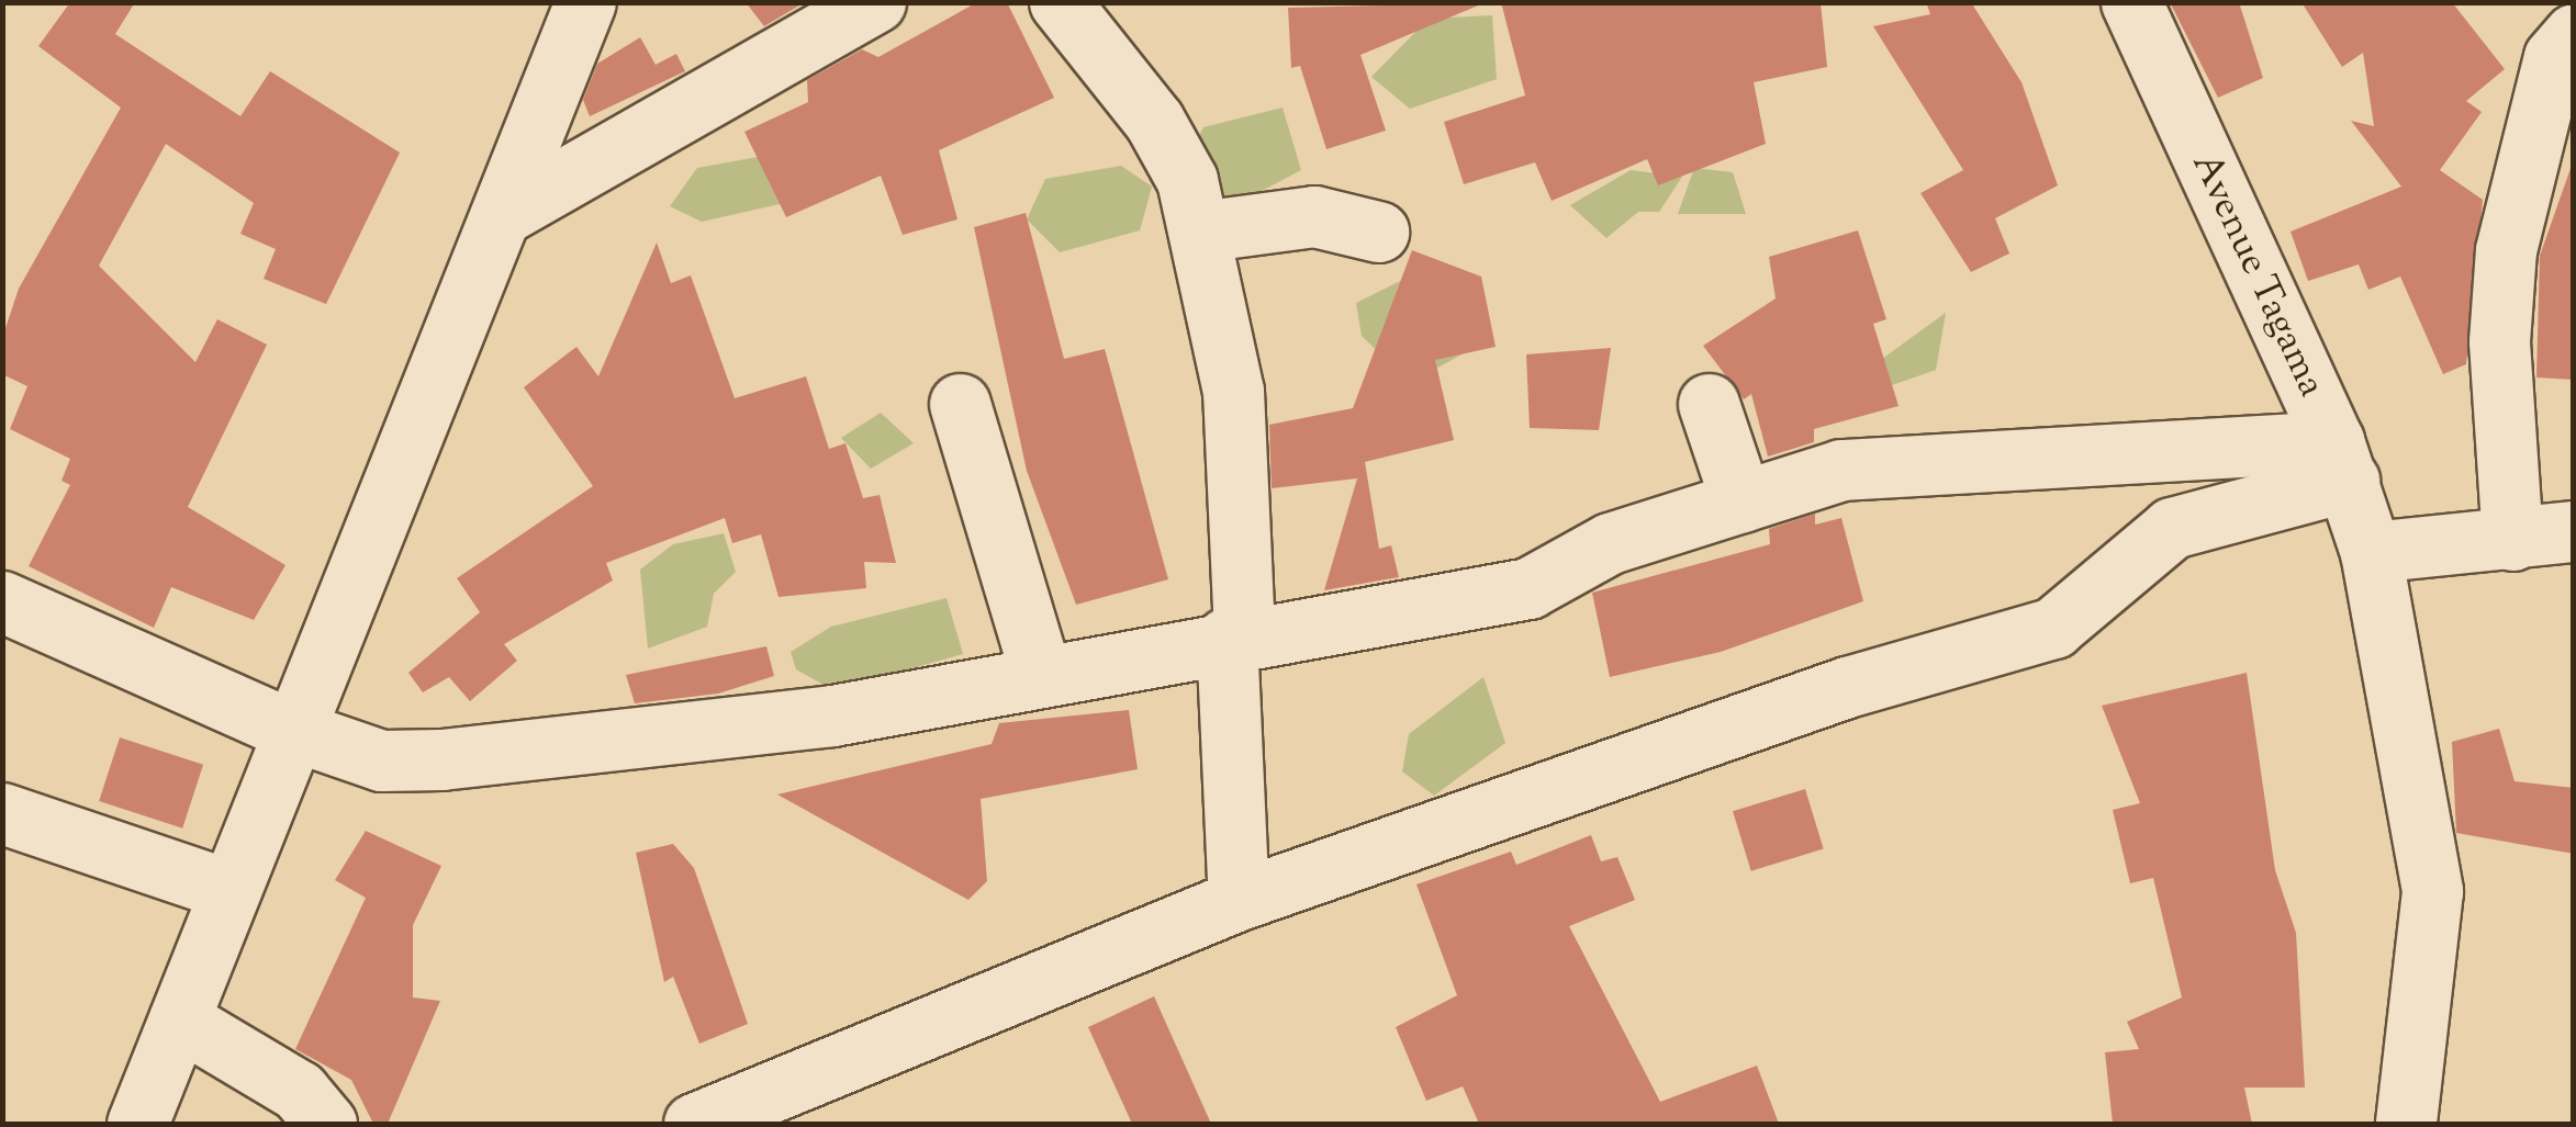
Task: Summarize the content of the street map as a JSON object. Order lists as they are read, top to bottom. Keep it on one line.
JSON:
{"streets":{"street":["Avenue Tagama"]}}
